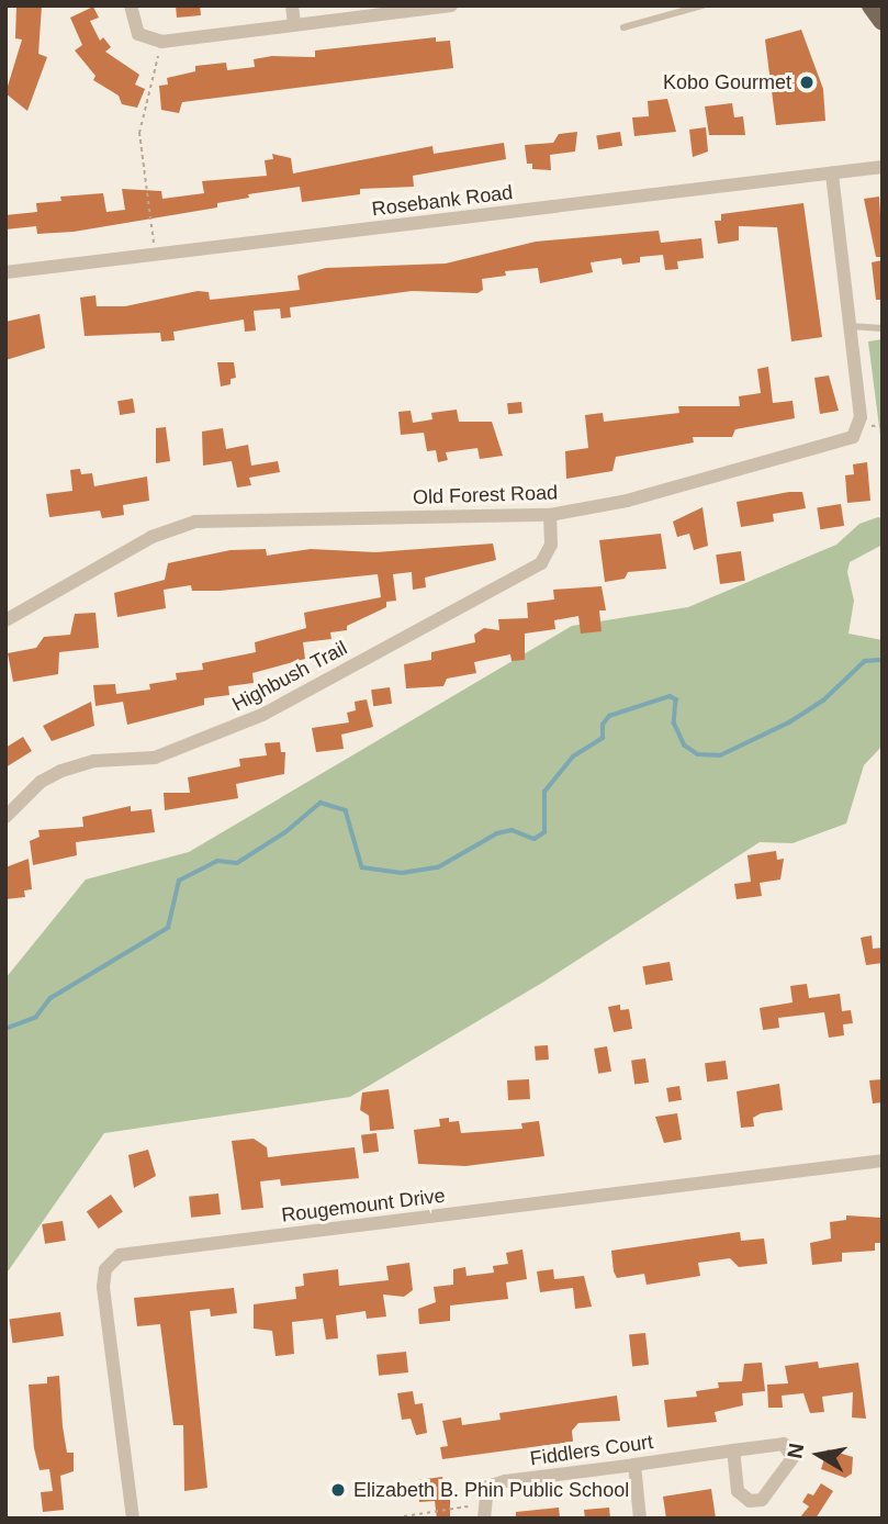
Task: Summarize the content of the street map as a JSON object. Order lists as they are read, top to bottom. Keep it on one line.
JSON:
{"streets":{"street":["Rosebank Road","Old Forest Road","Highbush Trail","Rougemount Drive","Fiddlers Court"]},"crossings":[["Rosebank Road","Old Forest Road"],["Old Forest Road","Highbush Trail"]],"places":["Kobo Gourmet","Elizabeth B. Phin Public School"],"north":"left"}
